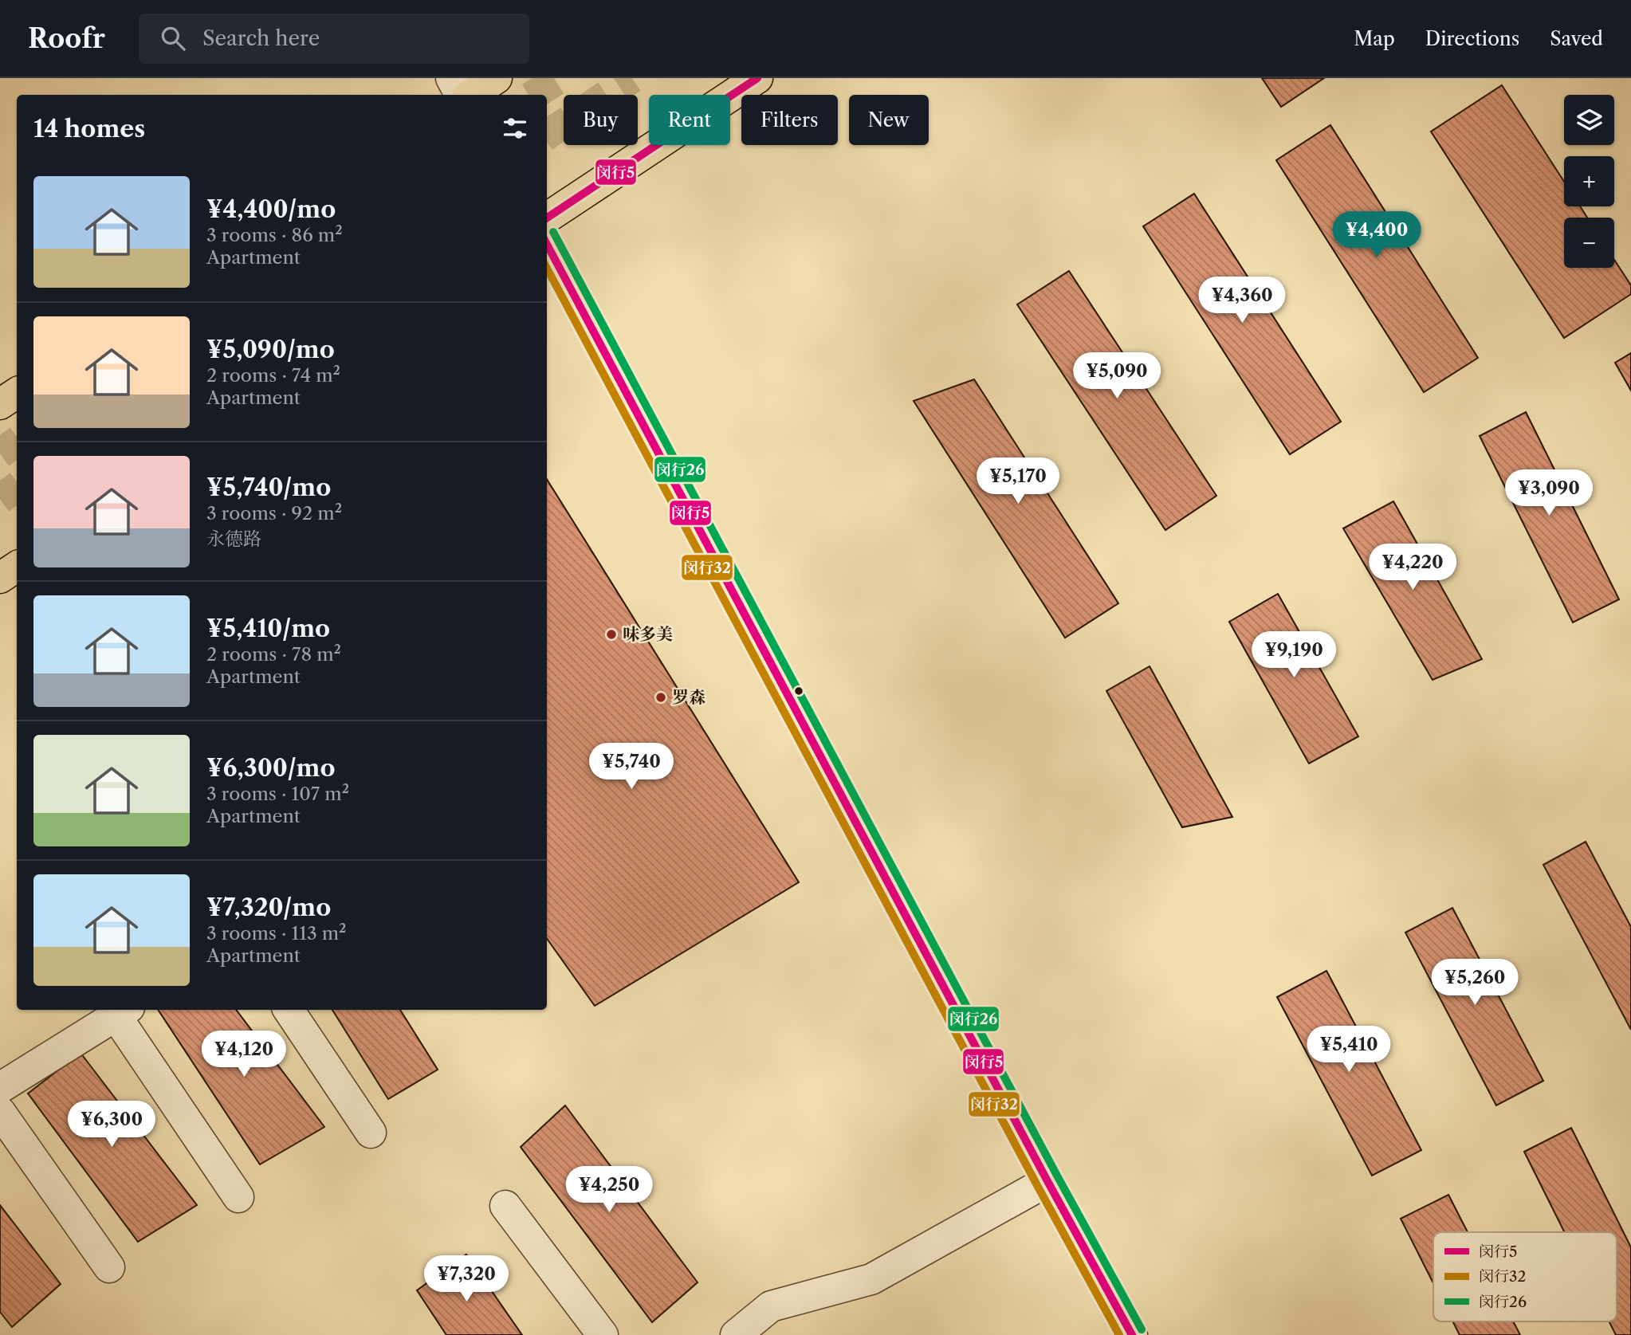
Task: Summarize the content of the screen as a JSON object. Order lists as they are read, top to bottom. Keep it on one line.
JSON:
{"places":["味多美","罗森"],"lines":["transit line 闵行5","transit line 闵行26","transit line 闵行32"],"legend":["闵行5","闵行32","闵行26"],"page":{"header":"Roofr","search":"Search here","nav":["Map","Directions","Saved"],"map_buttons":["+","−"],"chip":["Buy","Rent","Filters","New"],"heading":"14 homes","list":[{"name":"¥4,400/mo","note":"3 rooms · 86 m² · Apartment"},{"name":"¥5,090/mo","note":"2 rooms · 74 m² · Apartment"},{"name":"¥5,740/mo","note":"3 rooms · 92 m² · 永德路"},{"name":"¥5,410/mo","note":"2 rooms · 78 m² · Apartment"},{"name":"¥6,300/mo","note":"3 rooms · 107 m² · Apartment"},{"name":"¥7,320/mo","note":"3 rooms · 113 m² · Apartment"}],"price":["¥4,400","¥4,360","¥5,090","¥5,170","¥3,090","¥4,220","¥9,190","¥5,740","¥5,260","¥5,410","¥4,120","¥6,300","¥4,250","¥7,320"]}}
